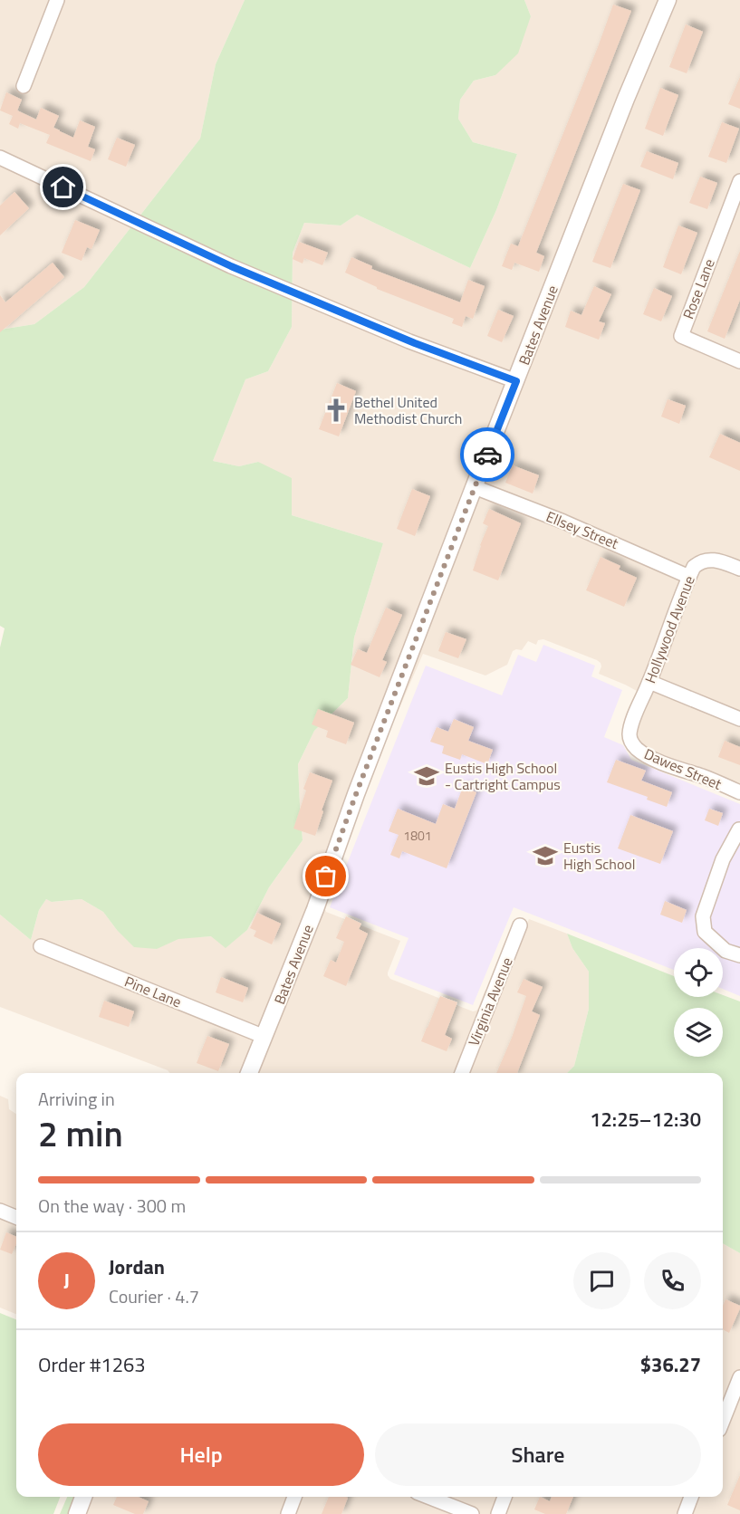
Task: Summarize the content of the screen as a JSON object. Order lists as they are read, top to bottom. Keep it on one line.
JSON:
{"streets":{"street":["Rose Lane","Bates Avenue","Ellsey Street","Hollywood Avenue","Dawes Street","Pine Lane","Virginia Avenue"]},"crossings":[["Bates Avenue","Ellsey Street"],["Bates Avenue","Pine Lane"],["Ellsey Street","Hollywood Avenue"],["Hollywood Avenue","Dawes Street"]],"places":{"church":["Bethel United Methodist Church"],"school or university":["Eustis High School - Cartright Campus","Eustis High School"]},"house_numbers":["1801"],"page":{"heading":["2 min","Arriving in","12:25–12:30"],"panel":["Jordan","Courier · 4.7","Order #1263","$36.27"],"bar":"On the way · 300 m","round":"J","buttons":["Help","Share"]}}
